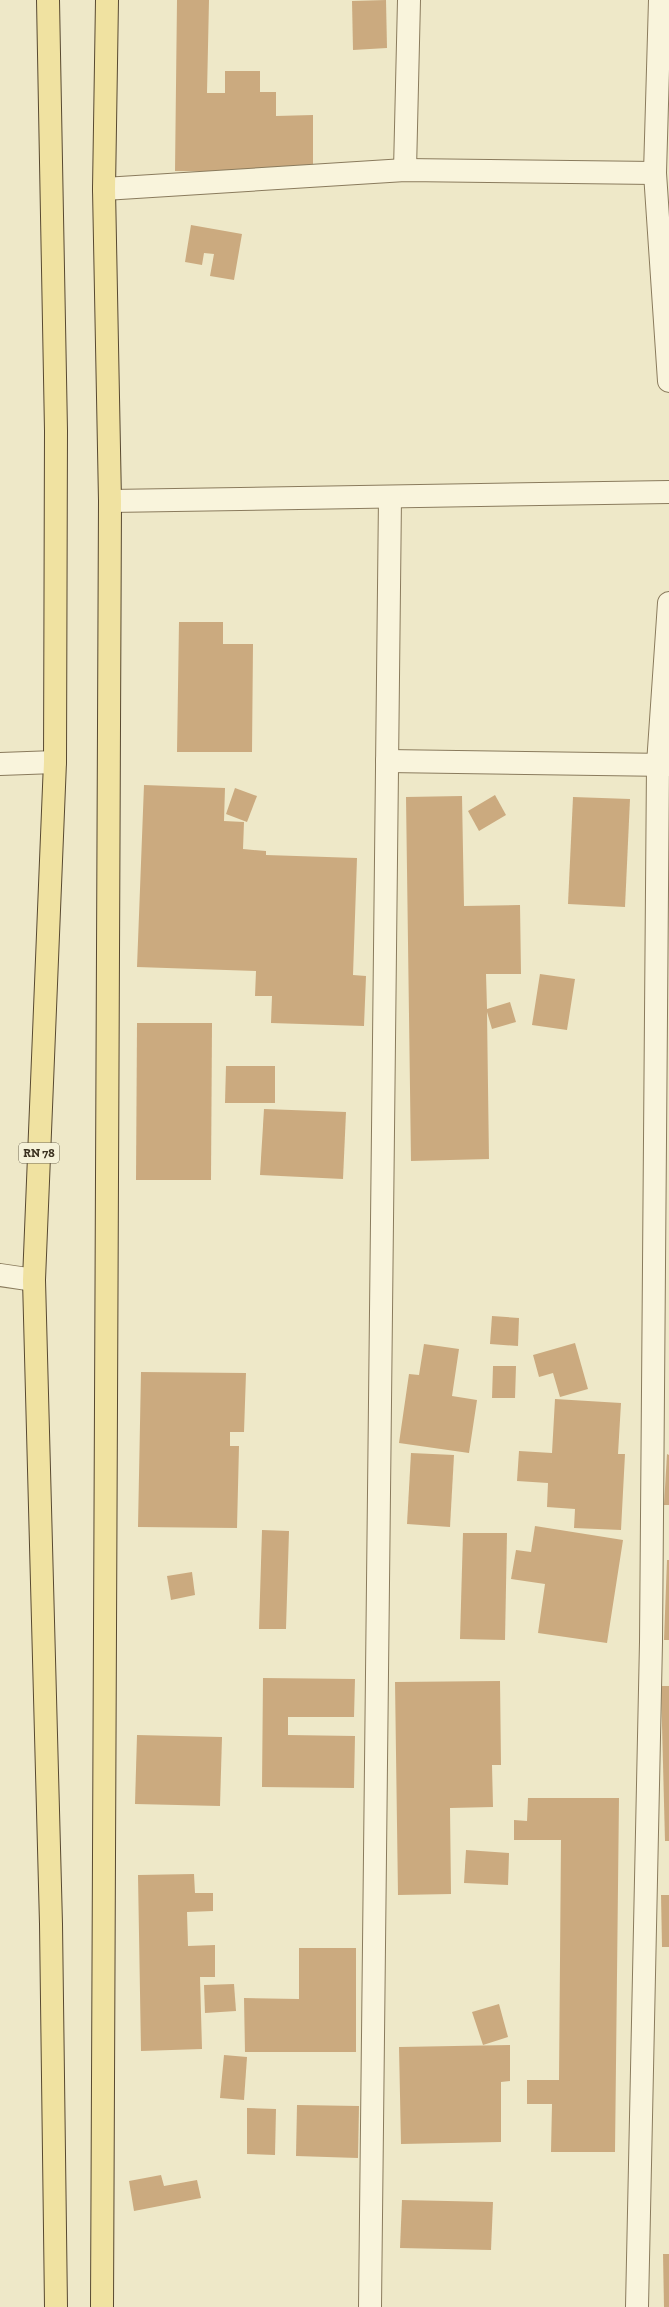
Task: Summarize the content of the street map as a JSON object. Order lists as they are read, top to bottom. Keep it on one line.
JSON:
{"streets":{"main road":["RN 78"]}}
